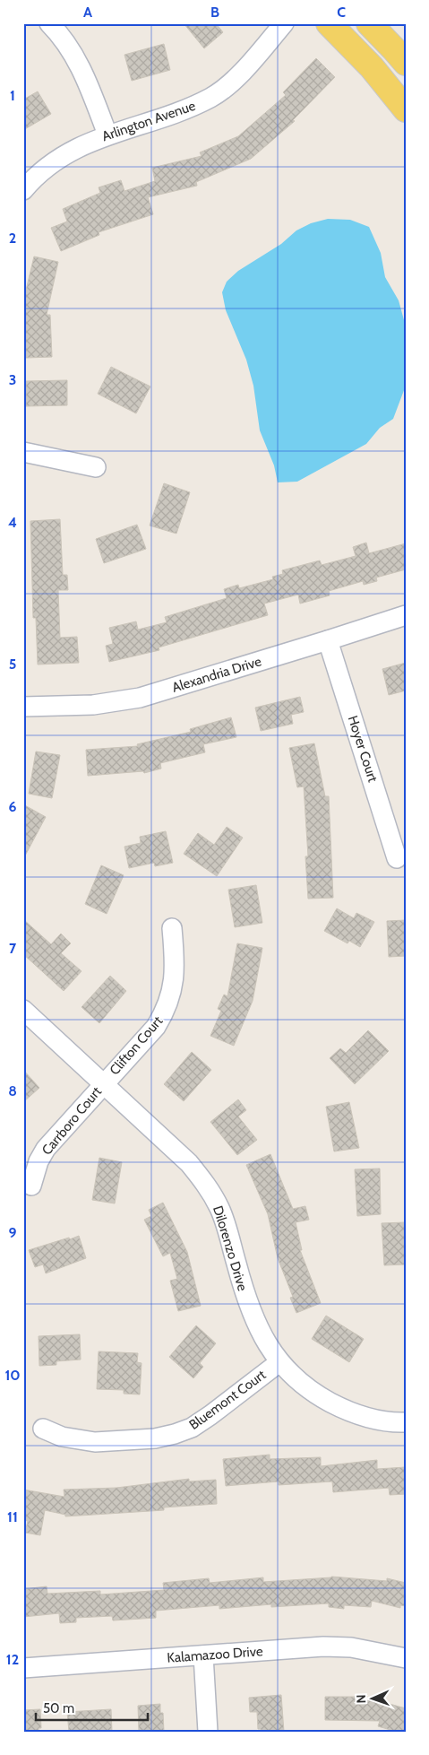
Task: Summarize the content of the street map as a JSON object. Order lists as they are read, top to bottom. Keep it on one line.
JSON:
{"streets":{"street":["Arlington Avenue","Alexandria Drive","Hoyer Court","Clifton Court","Carrboro Court","Dilorenzo Drive","Bluemont Court","Kalamazoo Drive"]},"crossings":[["Alexandria Drive","Hoyer Court"],["Clifton Court","Carrboro Court"],["Clifton Court","Dilorenzo Drive"],["Carrboro Court","Dilorenzo Drive"],["Dilorenzo Drive","Bluemont Court"]],"scale_bar":"50 m","north":"left","grid":{"columns":["A","B","C"],"rows":["1","2","3","4","5","6","7","8","9","10","11","12"]}}
